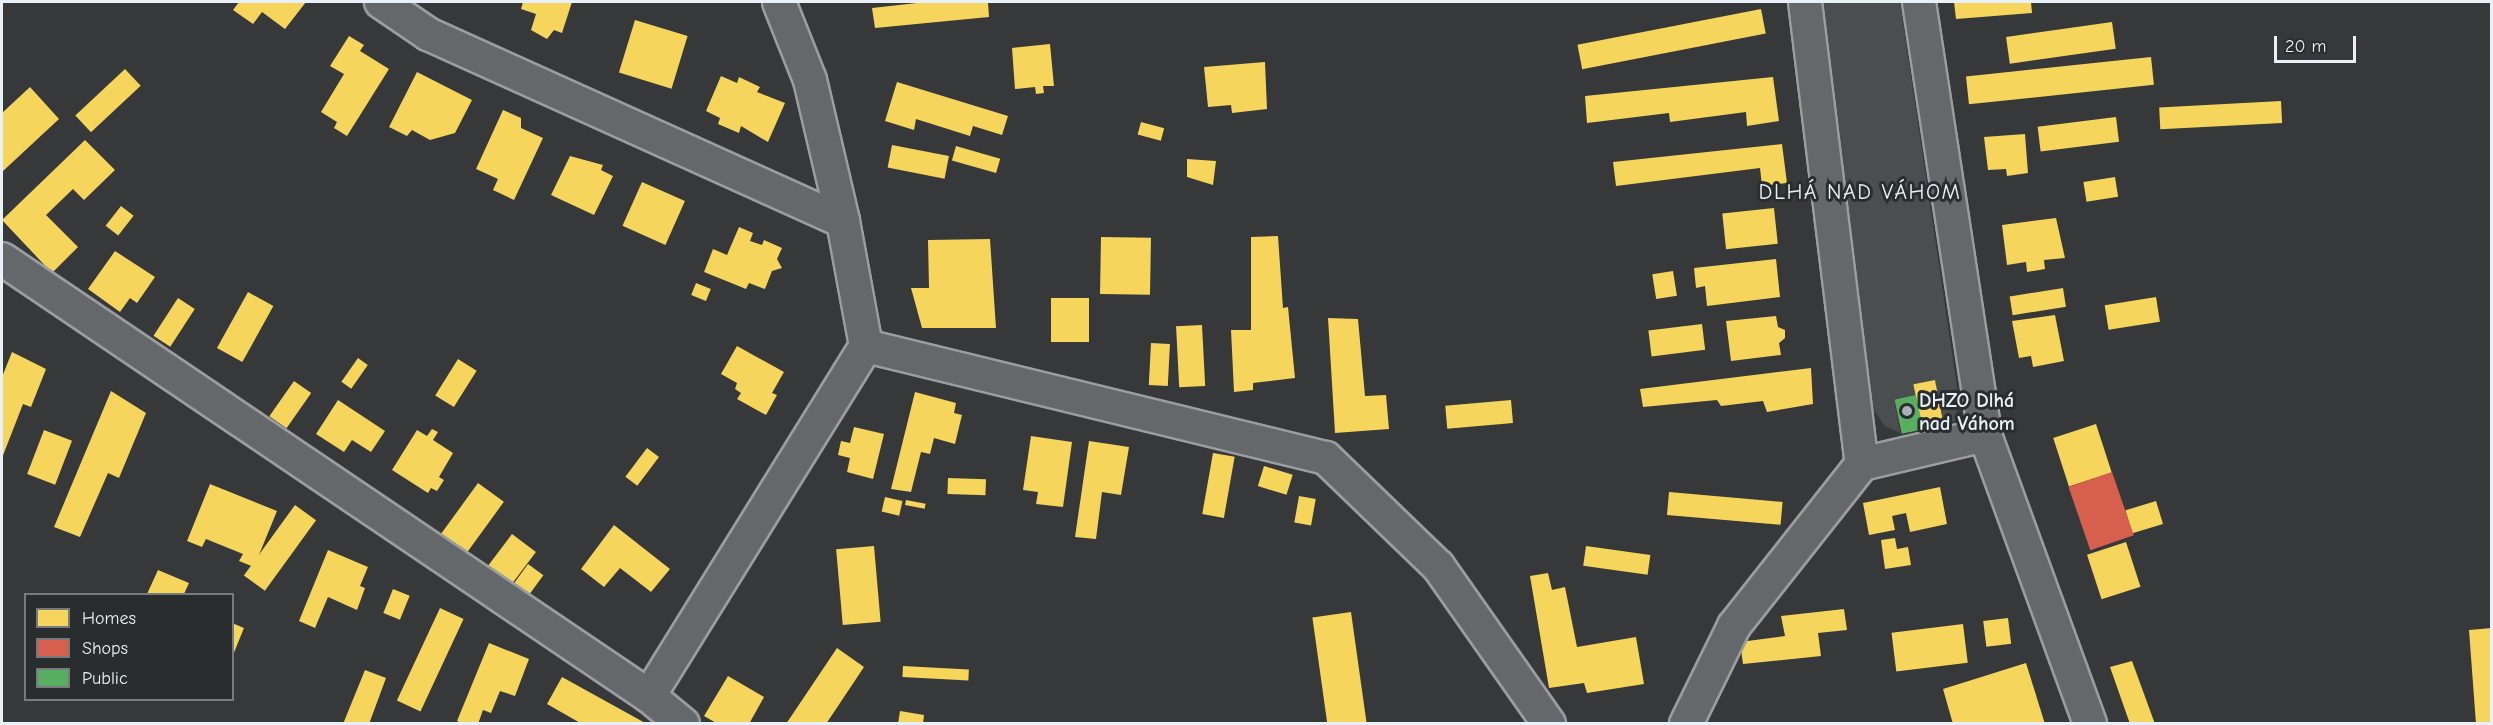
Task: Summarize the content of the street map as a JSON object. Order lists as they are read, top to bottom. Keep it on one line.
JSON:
{"districts":["DLHÁ NAD VÁHOM"],"places":["DHZO Dlhá nad Váhom"],"legend":["Homes","Shops","Public"],"scale_bar":"20 m"}
